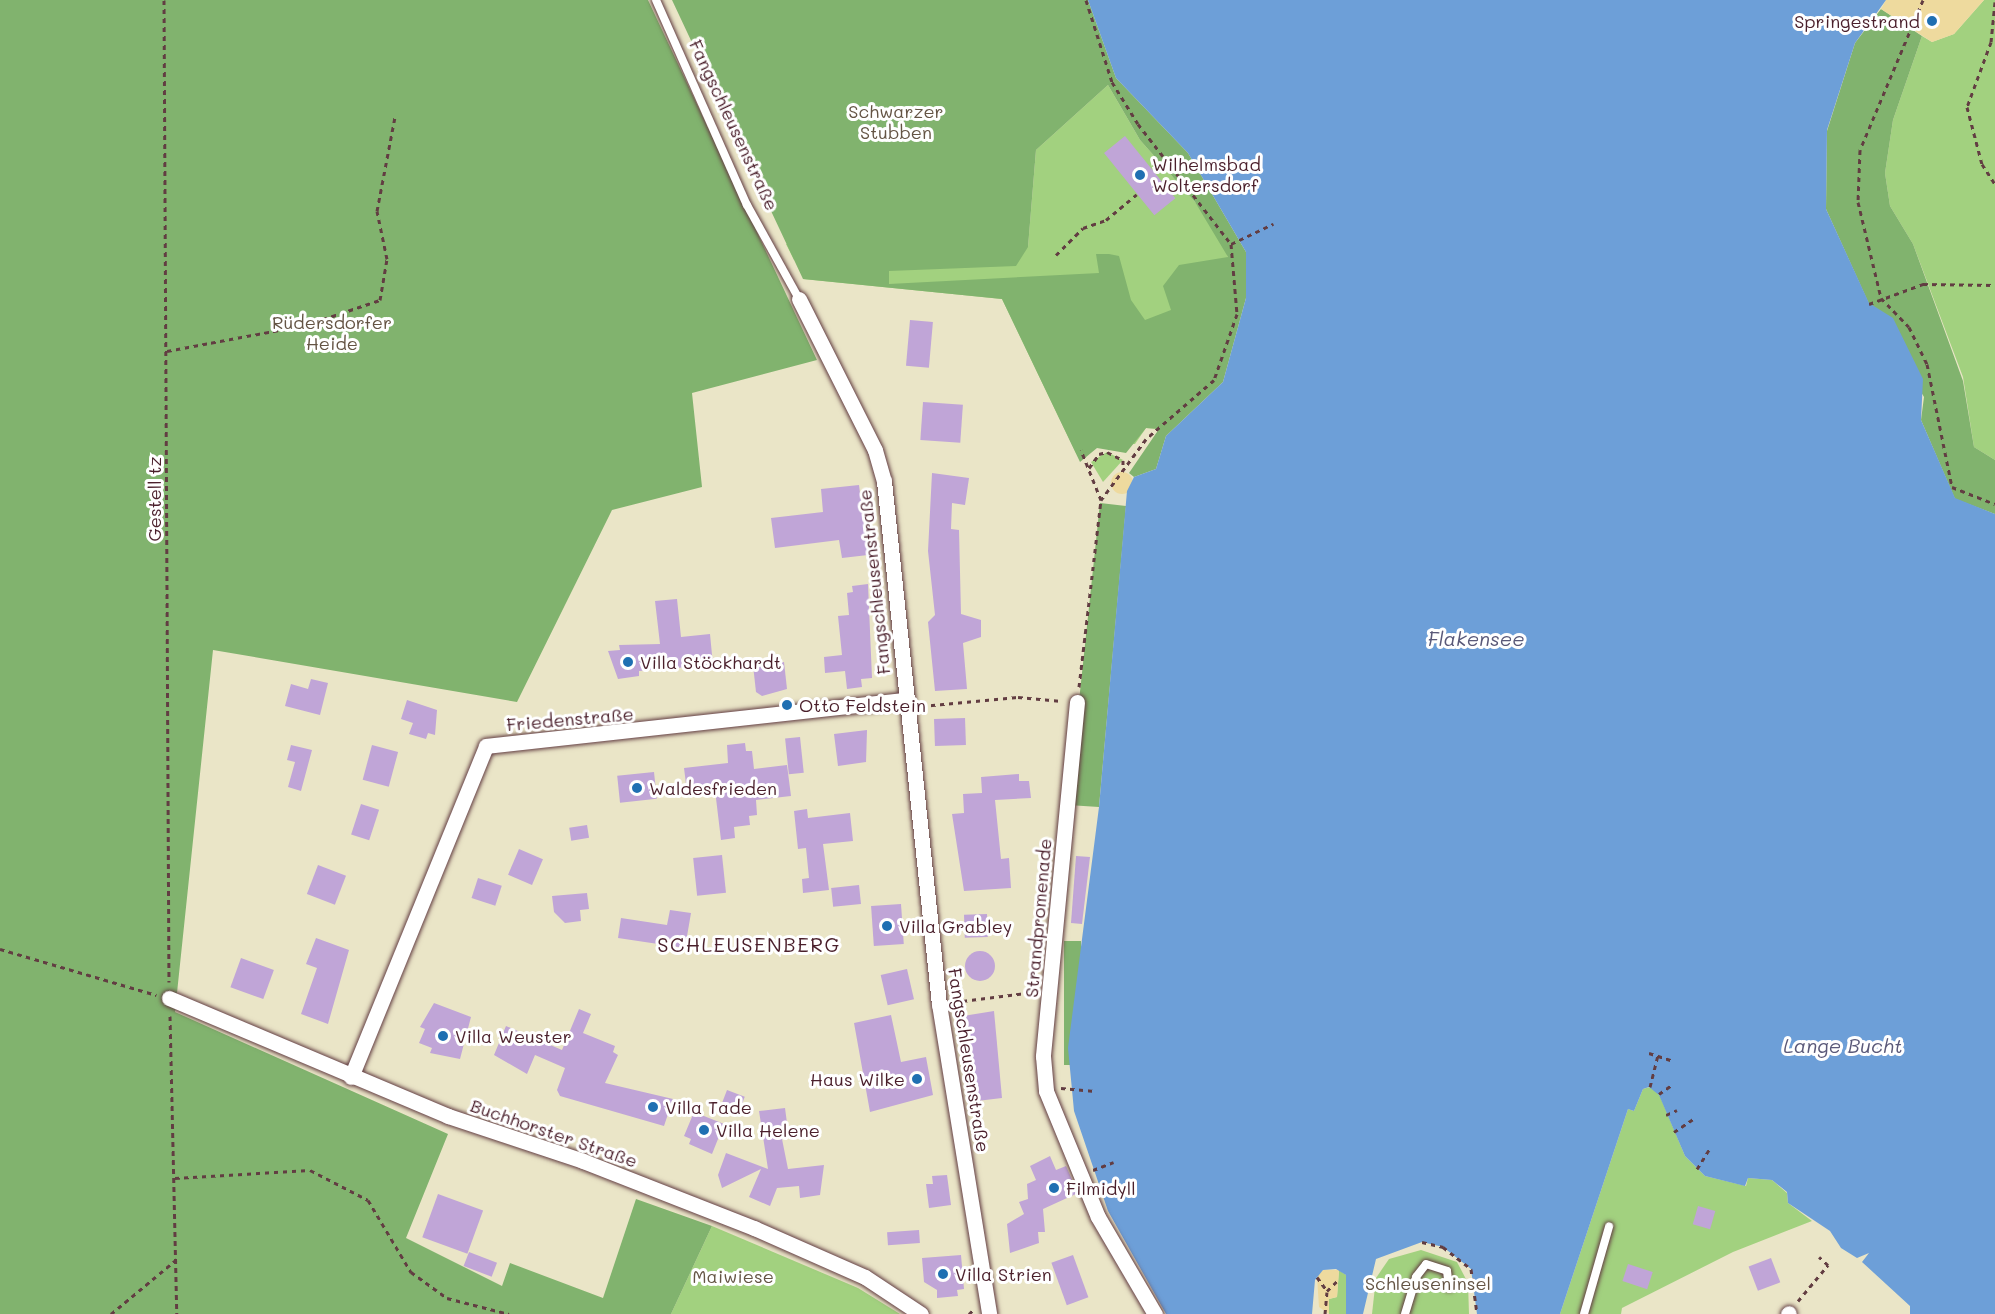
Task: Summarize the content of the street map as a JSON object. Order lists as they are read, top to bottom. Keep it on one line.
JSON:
{"streets":{"street":["Fangschleusenstraße","Friedenstraße","Strandpromenade","Buchhorster Straße"],"path":["Gestell tz"]},"crossings":[["Fangschleusenstraße","Friedenstraße"],["Gestell tz","Buchhorster Straße"],["Friedenstraße","Buchhorster Straße"]],"districts":["SCHLEUSENBERG"],"water":["Flakensee","Lange Bucht"],"parks":["Schwarzer Stubben","Rüdersdorfer Heide","Maiwiese","Schleuseninsel"],"places":["Springestrand","Wilhelmsbad Woltersdorf","Villa Stöckhardt","Otto Feldstein","Waldesfrieden","Villa Grabley","Villa Weuster","Haus Wilke","Villa Tade","Villa Helene","Filmidyll","Villa Strien"]}
